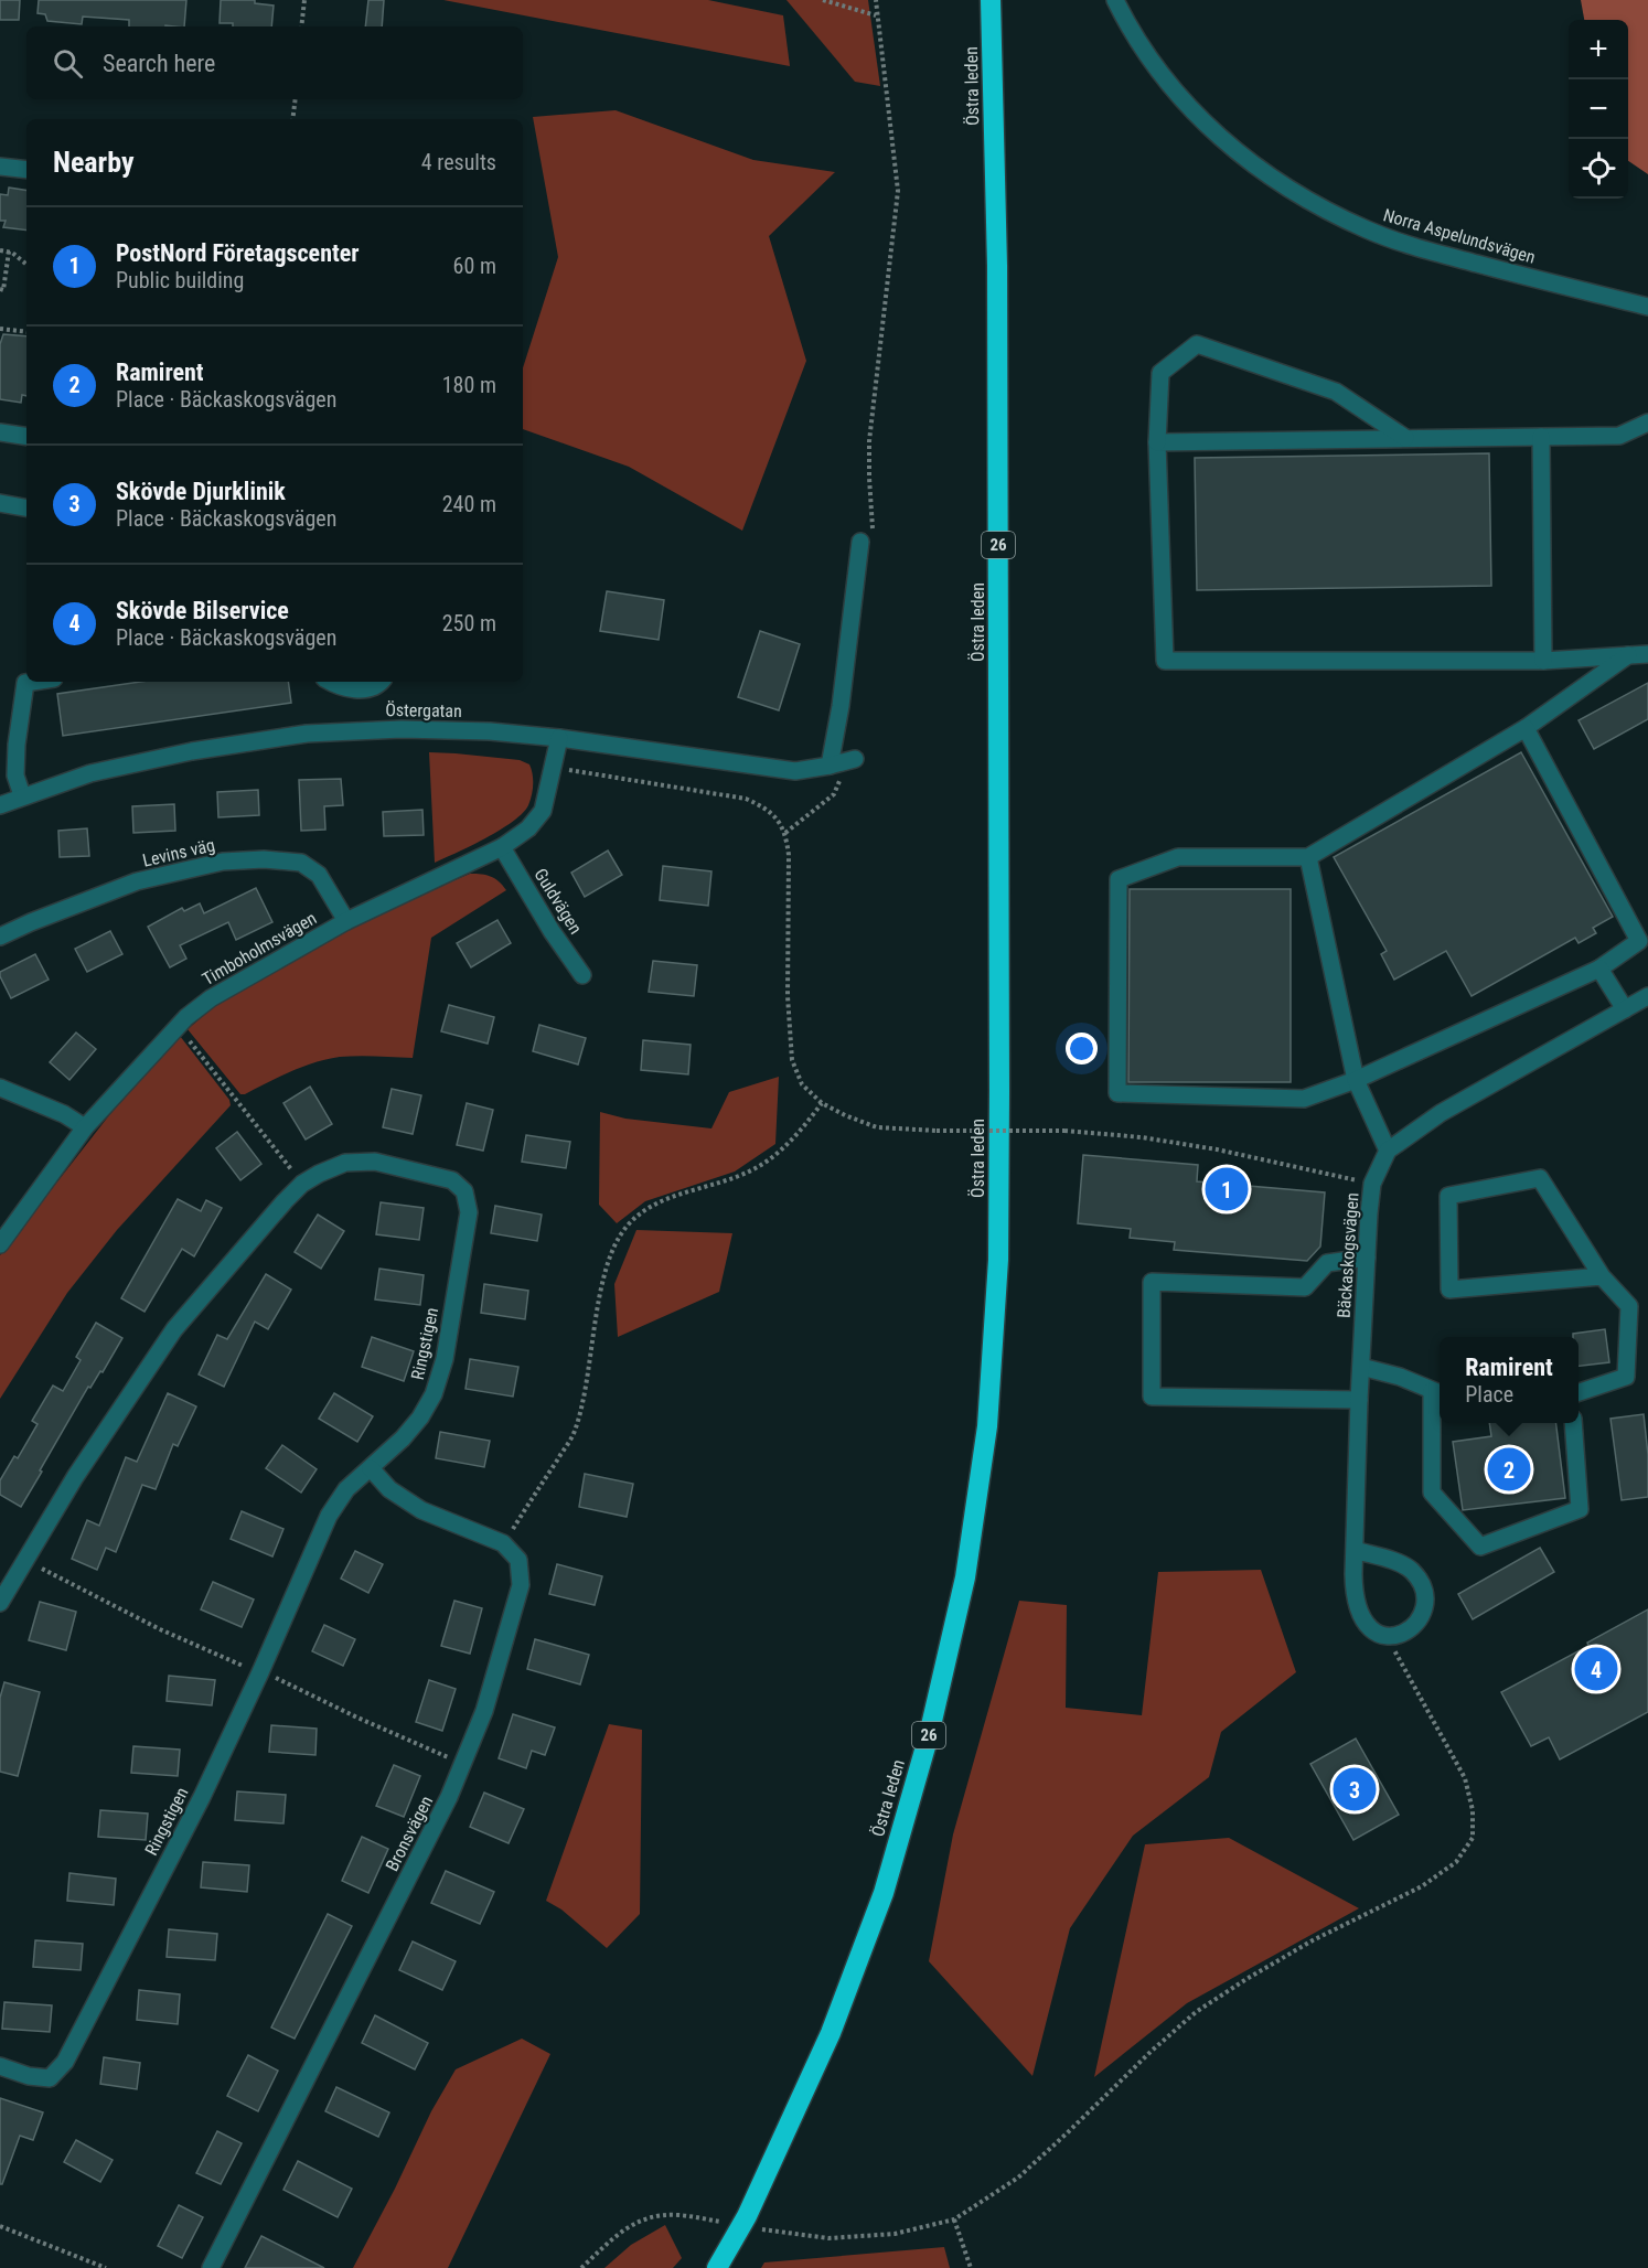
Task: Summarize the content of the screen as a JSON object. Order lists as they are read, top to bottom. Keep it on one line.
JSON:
{"streets":{"highway":["Östra leden","26"],"street":["Norra Aspelundsvägen","Östergatan","Levins väg","Guldvägen","Timboholmsvägen","Bäckaskogsvägen","Ringstigen","Bronsvägen"]},"crossings":[["Östergatan","Timboholmsvägen"],["Levins väg","Timboholmsvägen"],["Guldvägen","Timboholmsvägen"],["Ringstigen","Bronsvägen"]],"page":{"map_buttons":["+","−"],"search":"Search here","heading":["Nearby","4 results"],"list":[{"mark":"1","name":"PostNord Företagscenter","note":"Public building","value":"60 m"},{"mark":"2","name":"Ramirent","note":"Place · Bäckaskogsvägen","value":"180 m"},{"mark":"3","name":"Skövde Djurklinik","note":"Place · Bäckaskogsvägen","value":"240 m"},{"mark":"4","name":"Skövde Bilservice","note":"Place · Bäckaskogsvägen","value":"250 m"}],"pins":["1","2","4","3"],"popup":["Ramirent","Place"]}}
